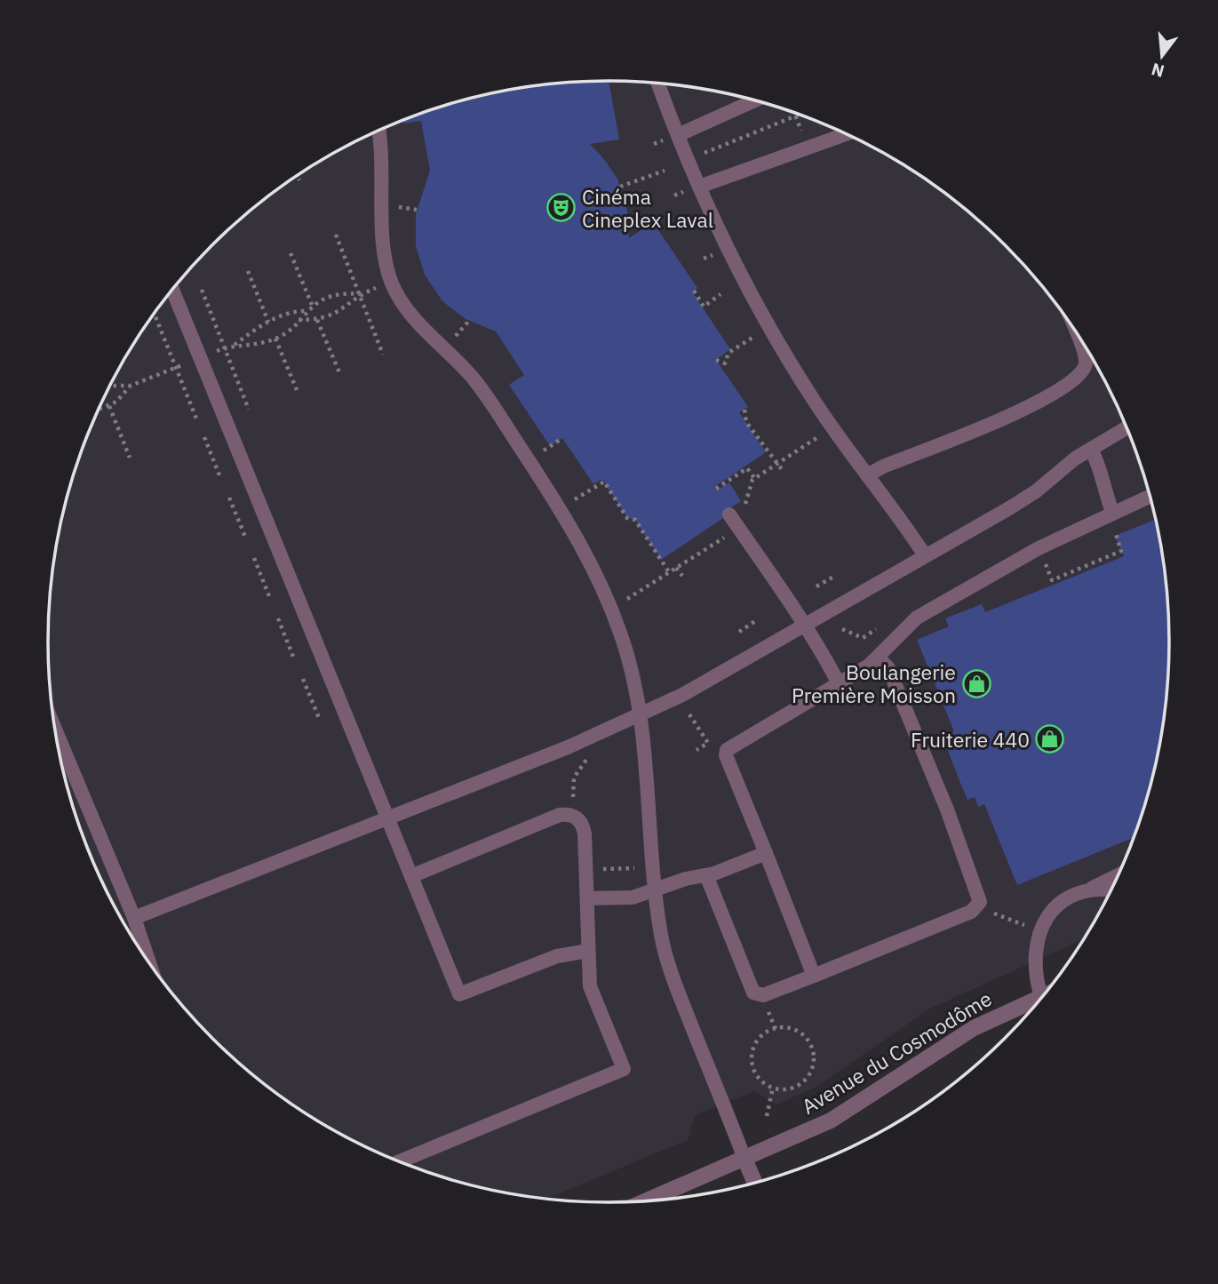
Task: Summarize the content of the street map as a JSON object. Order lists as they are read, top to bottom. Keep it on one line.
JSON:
{"streets":{"street":["Avenue du Cosmodôme"]},"places":{"theatre":["Cinéma Cineplex Laval"],"shop":["Boulangerie Première Moisson","Fruiterie 440"]},"north":"bottom"}
